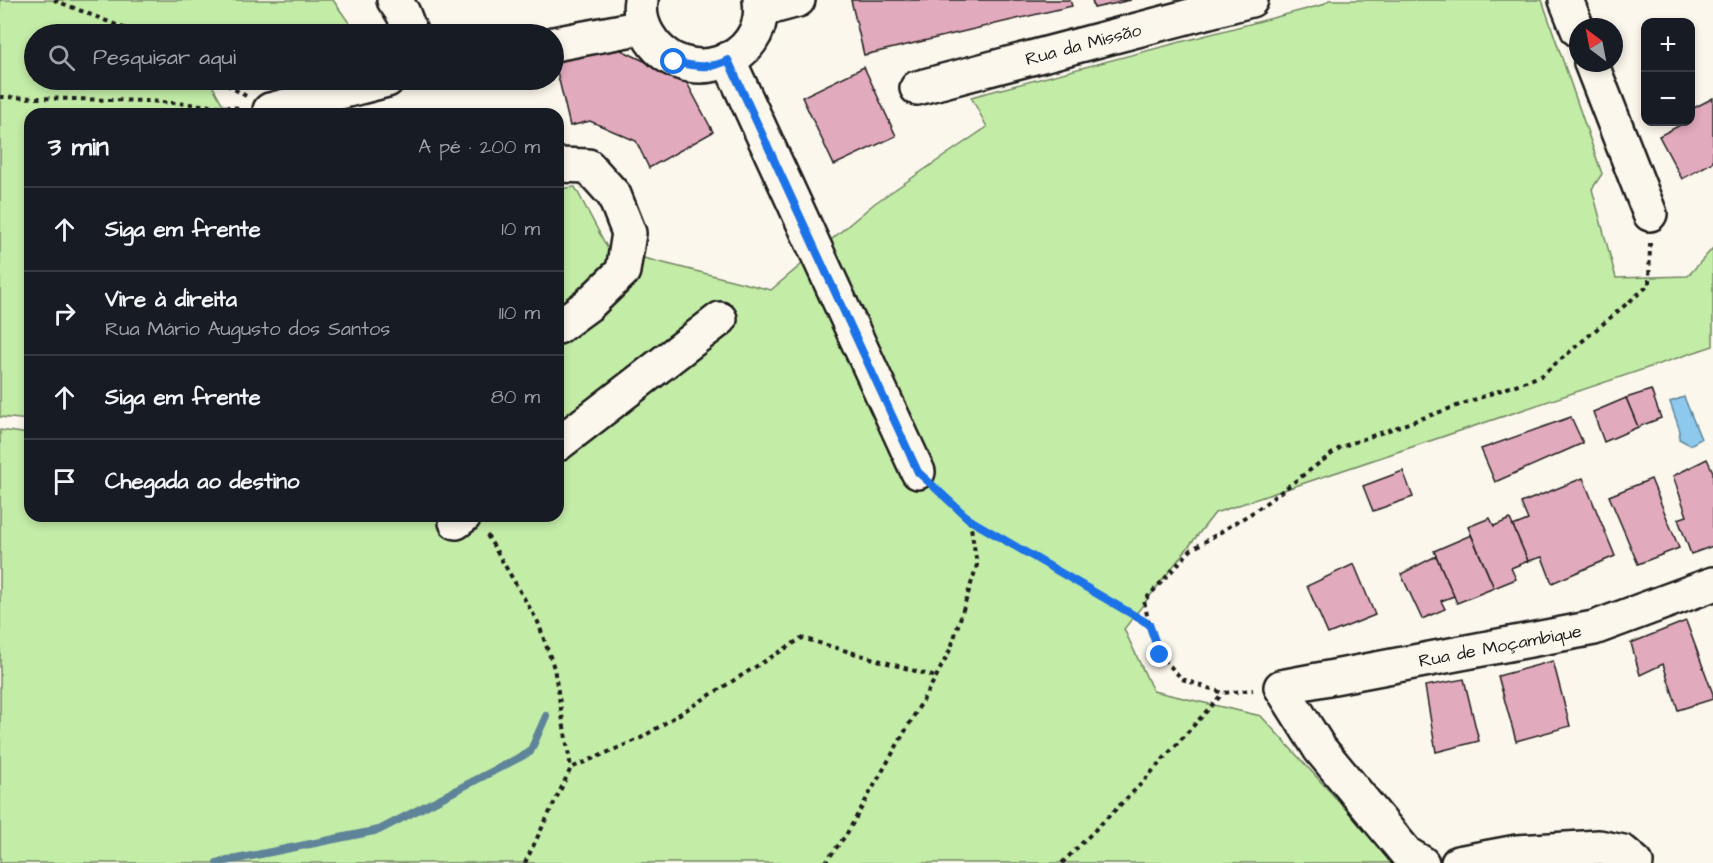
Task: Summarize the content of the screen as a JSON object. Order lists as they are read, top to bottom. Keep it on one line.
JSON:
{"streets":{"street":["Rua da Missão","Rua de Moçambique"]},"north":"top left","page":{"map_buttons":["+","−"],"search":"Pesquisar aqui","heading":["3 min","A pé · 200 m"],"list":[["Siga em frente","10 m"],["Vire à direita","Rua Mário Augusto dos Santos","110 m"],["Siga em frente","80 m"],"Chegada ao destino"]}}
